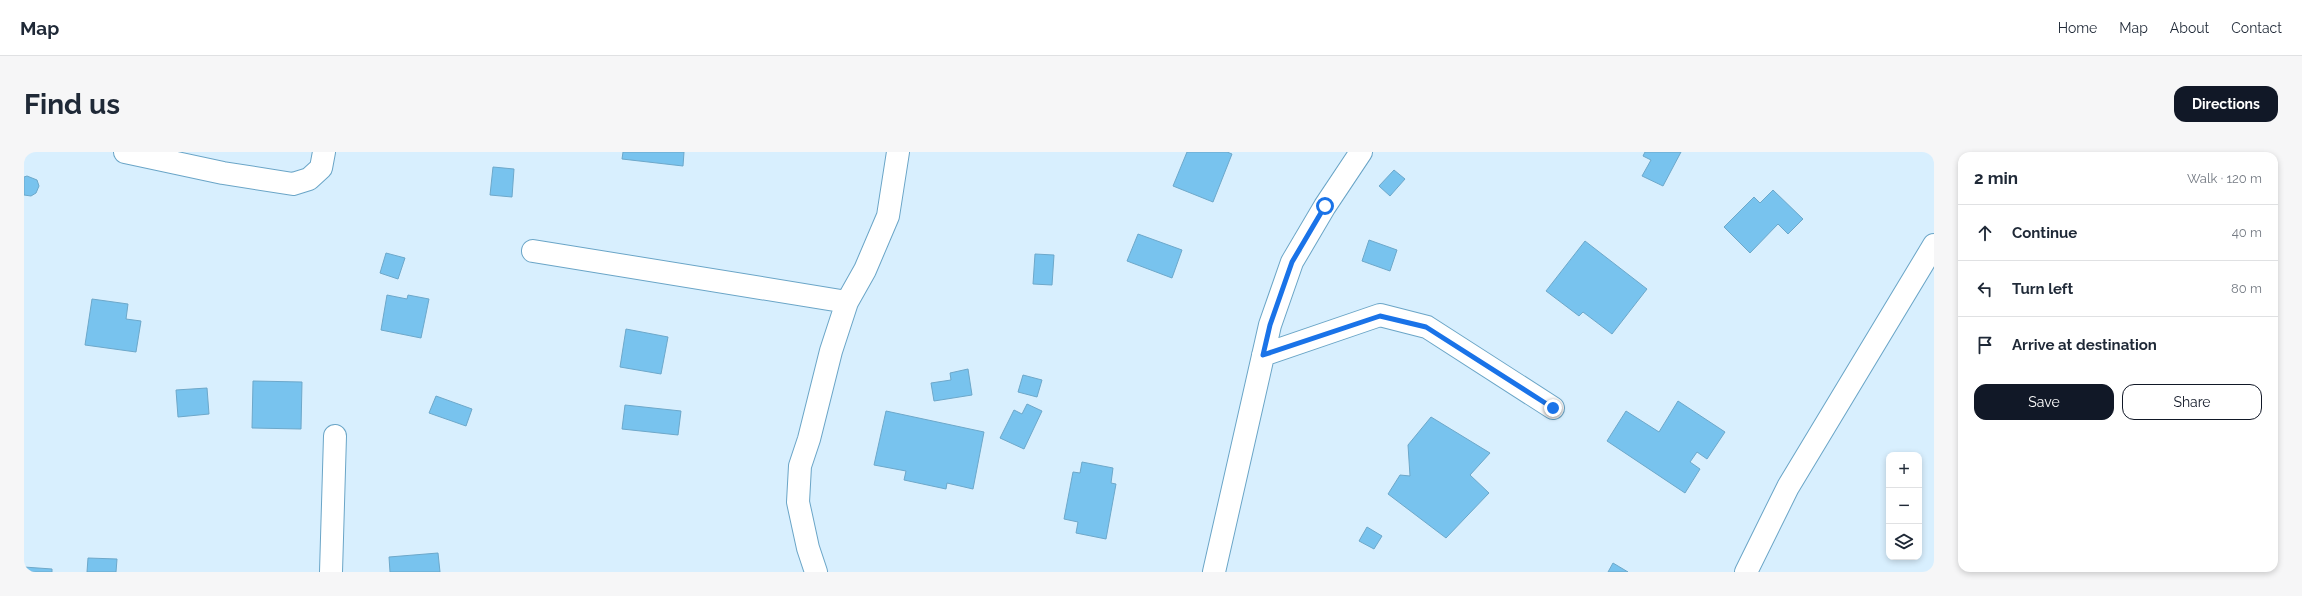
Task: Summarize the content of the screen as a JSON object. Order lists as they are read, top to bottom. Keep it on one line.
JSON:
{"page":{"header":"Map","nav":["Home","Map","About","Contact"],"buttons":["Directions",["Save","Share"]],"title":"Find us","heading":["2 min","Walk · 120 m"],"list":[["Continue","40 m"],["Turn left","80 m"],"Arrive at destination"],"map_buttons":["+","−"]}}
